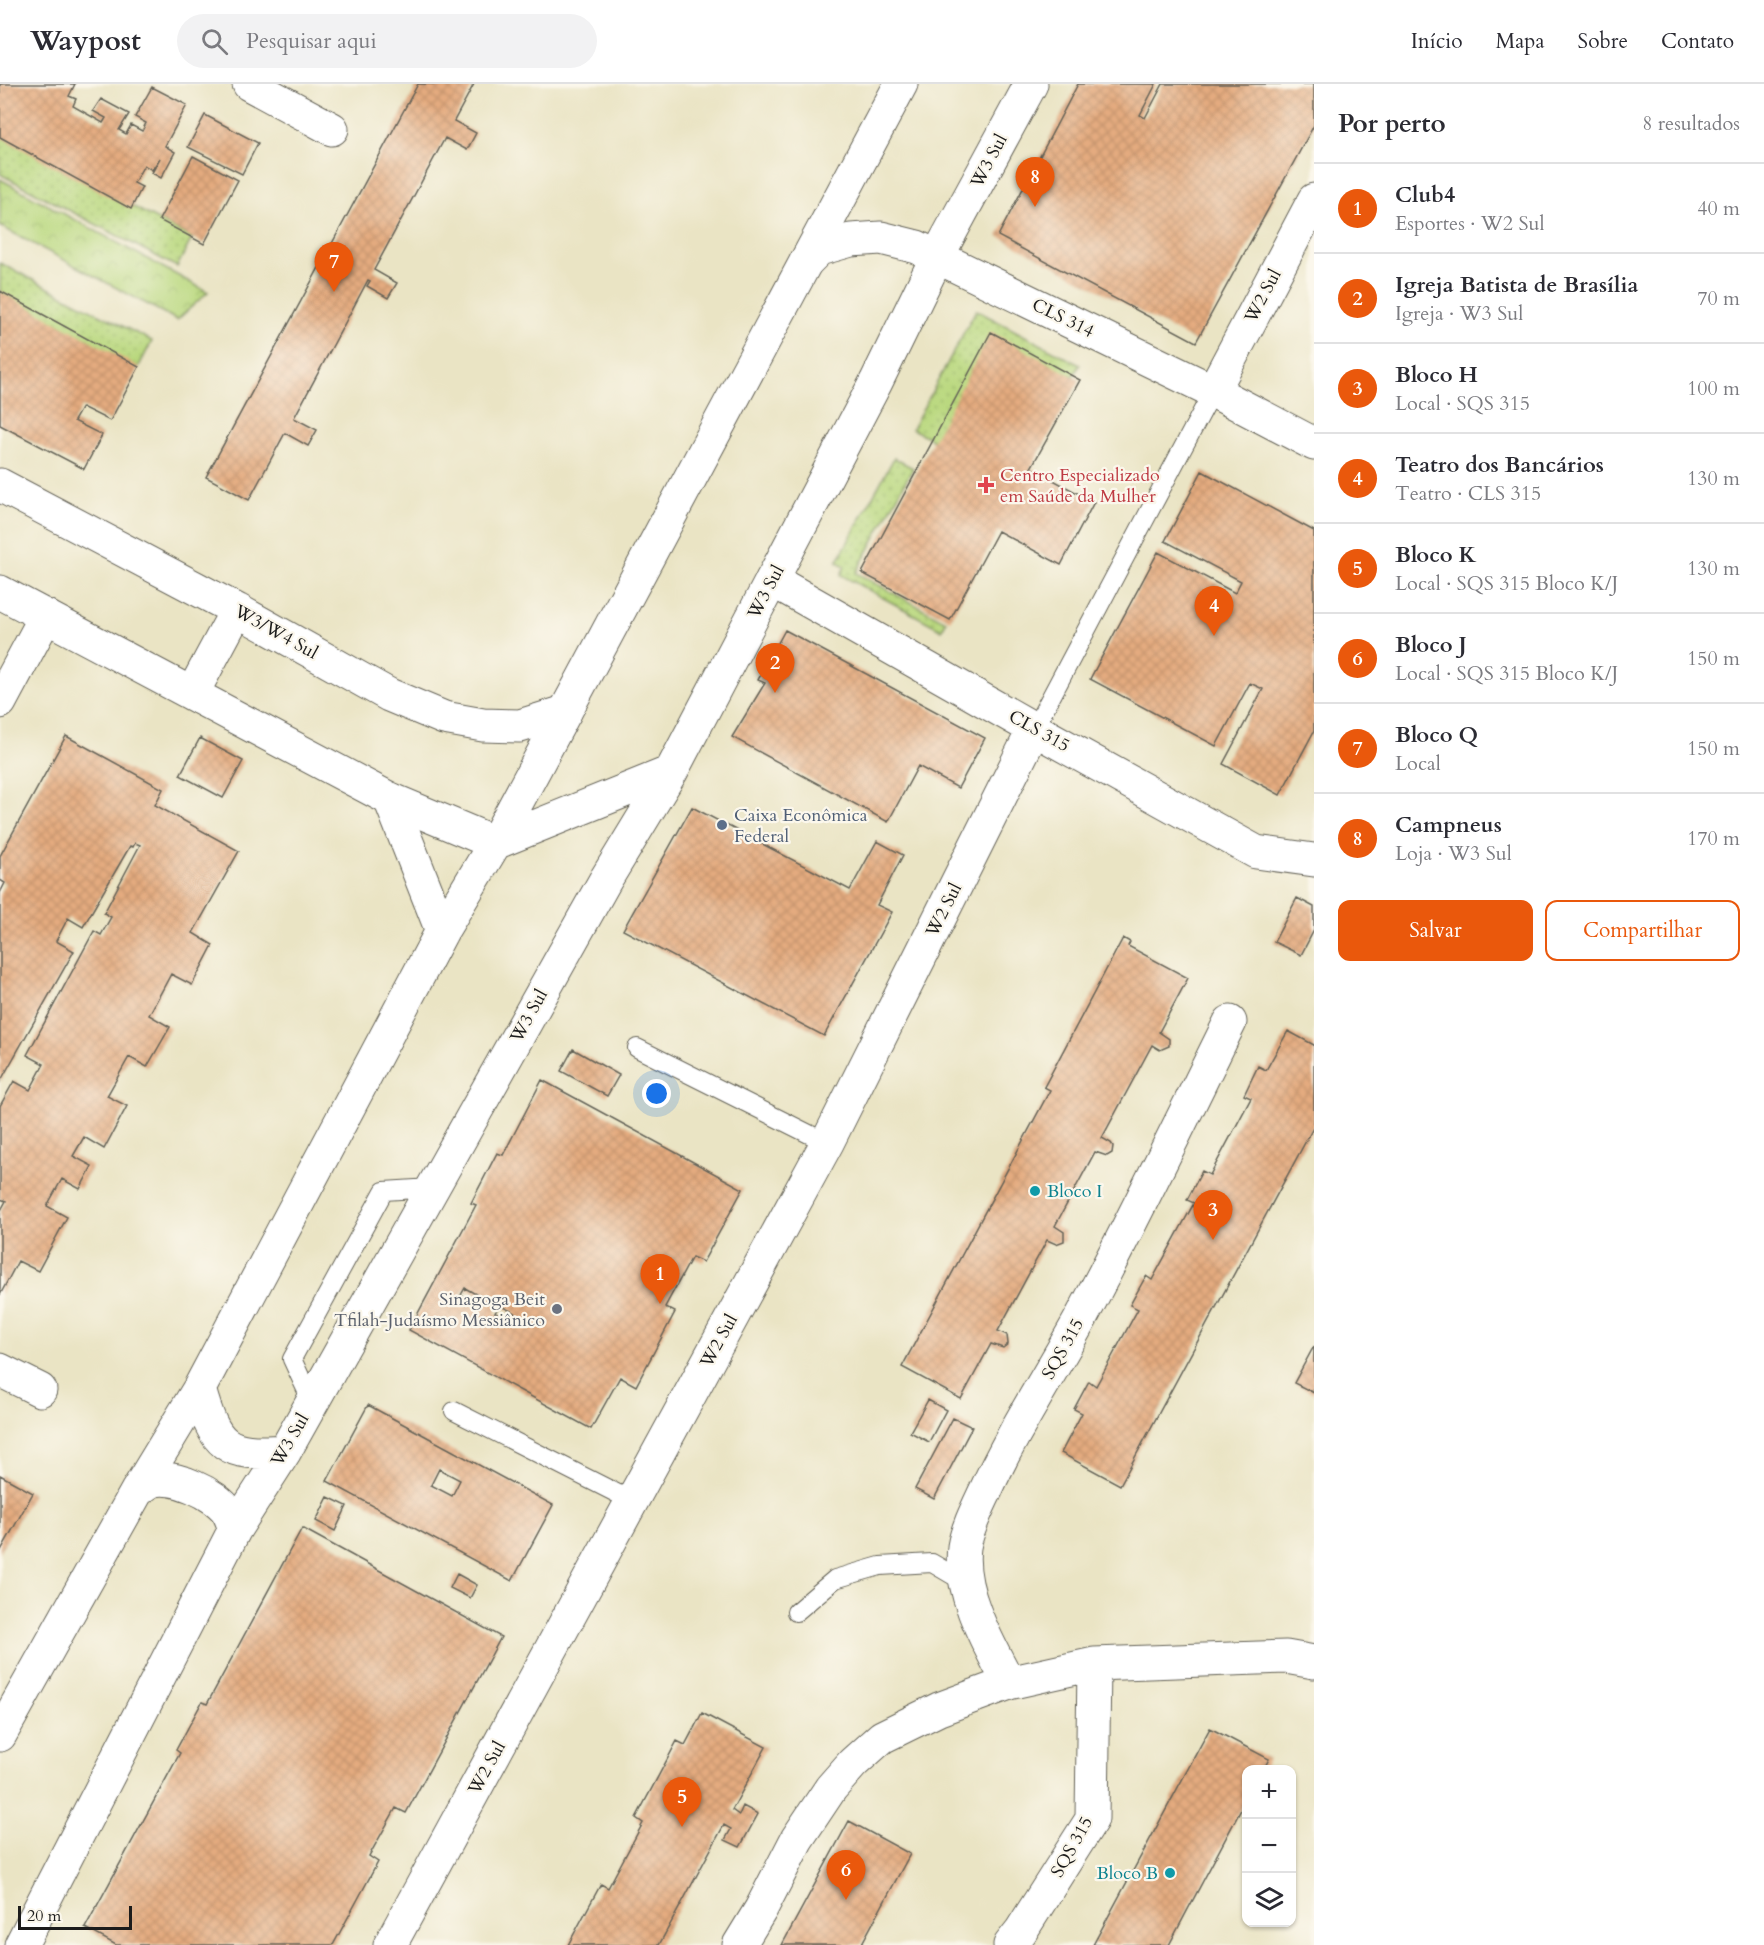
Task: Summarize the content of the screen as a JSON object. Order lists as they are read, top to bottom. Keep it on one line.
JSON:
{"streets":{"main road":["W3 Sul","W2 Sul","CLS 314","W3/W4 Sul","CLS 315","SQS 315"]},"crossings":[["W3 Sul","CLS 314"],["W3 Sul","CLS 315"],["W2 Sul","CLS 314"],["W2 Sul","CLS 315"]],"places":{"health":["Centro Especializado em Saúde da Mulher"],"other":["Caixa Econômica Federal","Bloco I","Sinagoga Beit Tfilah-Judaísmo Messiânico","Bloco B"]},"scale_bar":"20 m","page":{"header":"Waypost","search":"Pesquisar aqui","nav":["Início","Mapa","Sobre","Contato"],"heading":["Por perto","8 resultados"],"pins":["8","7","4","2","3","1","5","6"],"list":[{"mark":"1","name":"Club4","note":"Esportes · W2 Sul","value":"40 m"},{"mark":"2","name":"Igreja Batista de Brasília","note":"Igreja · W3 Sul","value":"70 m"},{"mark":"3","name":"Bloco H","note":"Local · SQS 315","value":"100 m"},{"mark":"4","name":"Teatro dos Bancários","note":"Teatro · CLS 315","value":"130 m"},{"mark":"5","name":"Bloco K","note":"Local · SQS 315 Bloco K/J","value":"130 m"},{"mark":"6","name":"Bloco J","note":"Local · SQS 315 Bloco K/J","value":"150 m"},{"mark":"7","name":"Bloco Q","note":"Local","value":"150 m"},{"mark":"8","name":"Campneus","note":"Loja · W3 Sul","value":"170 m"}],"buttons":["Salvar","Compartilhar"],"map_buttons":["+","−"],"scale":"20 m"}}
